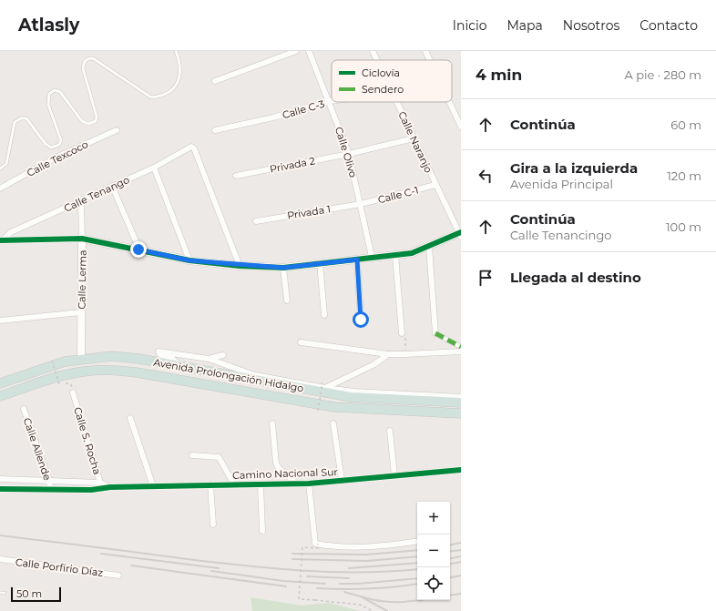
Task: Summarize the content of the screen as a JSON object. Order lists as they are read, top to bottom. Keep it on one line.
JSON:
{"streets":{"highway":["Avenida Prolongación Hidalgo"],"street":["Calle C-3","Calle Naranjo","Calle Olivo","Calle Texcoco","Privada 2","Calle Tenango","Calle C-1","Privada 1","Calle Lerma","Calle S. Rocha","Calle Allende","Camino Nacional Sur","Calle Porfirio Díaz"]},"crossings":[["Calle C-3","Calle Olivo"],["Calle Naranjo","Privada 2"],["Calle Naranjo","Calle C-1"],["Calle Olivo","Privada 2"],["Calle Olivo","Calle C-1"],["Calle Olivo","Privada 1"],["Calle Tenango","Calle Lerma"],["Calle C-1","Privada 1"],["Calle Lerma","Avenida Prolongación Hidalgo"],["Calle S. Rocha","Camino Nacional Sur"],["Calle Allende","Camino Nacional Sur"]],"legend":["Ciclovía","Sendero"],"scale_bar":"50 m","page":{"header":"Atlasly","nav":["Inicio","Mapa","Nosotros","Contacto"],"heading":["4 min","A pie · 280 m"],"list":[["Continúa","60 m"],["Gira a la izquierda","Avenida Principal","120 m"],["Continúa","Calle Tenancingo","100 m"],"Llegada al destino"],"map_buttons":["+","−"],"scale":"50 m"}}
